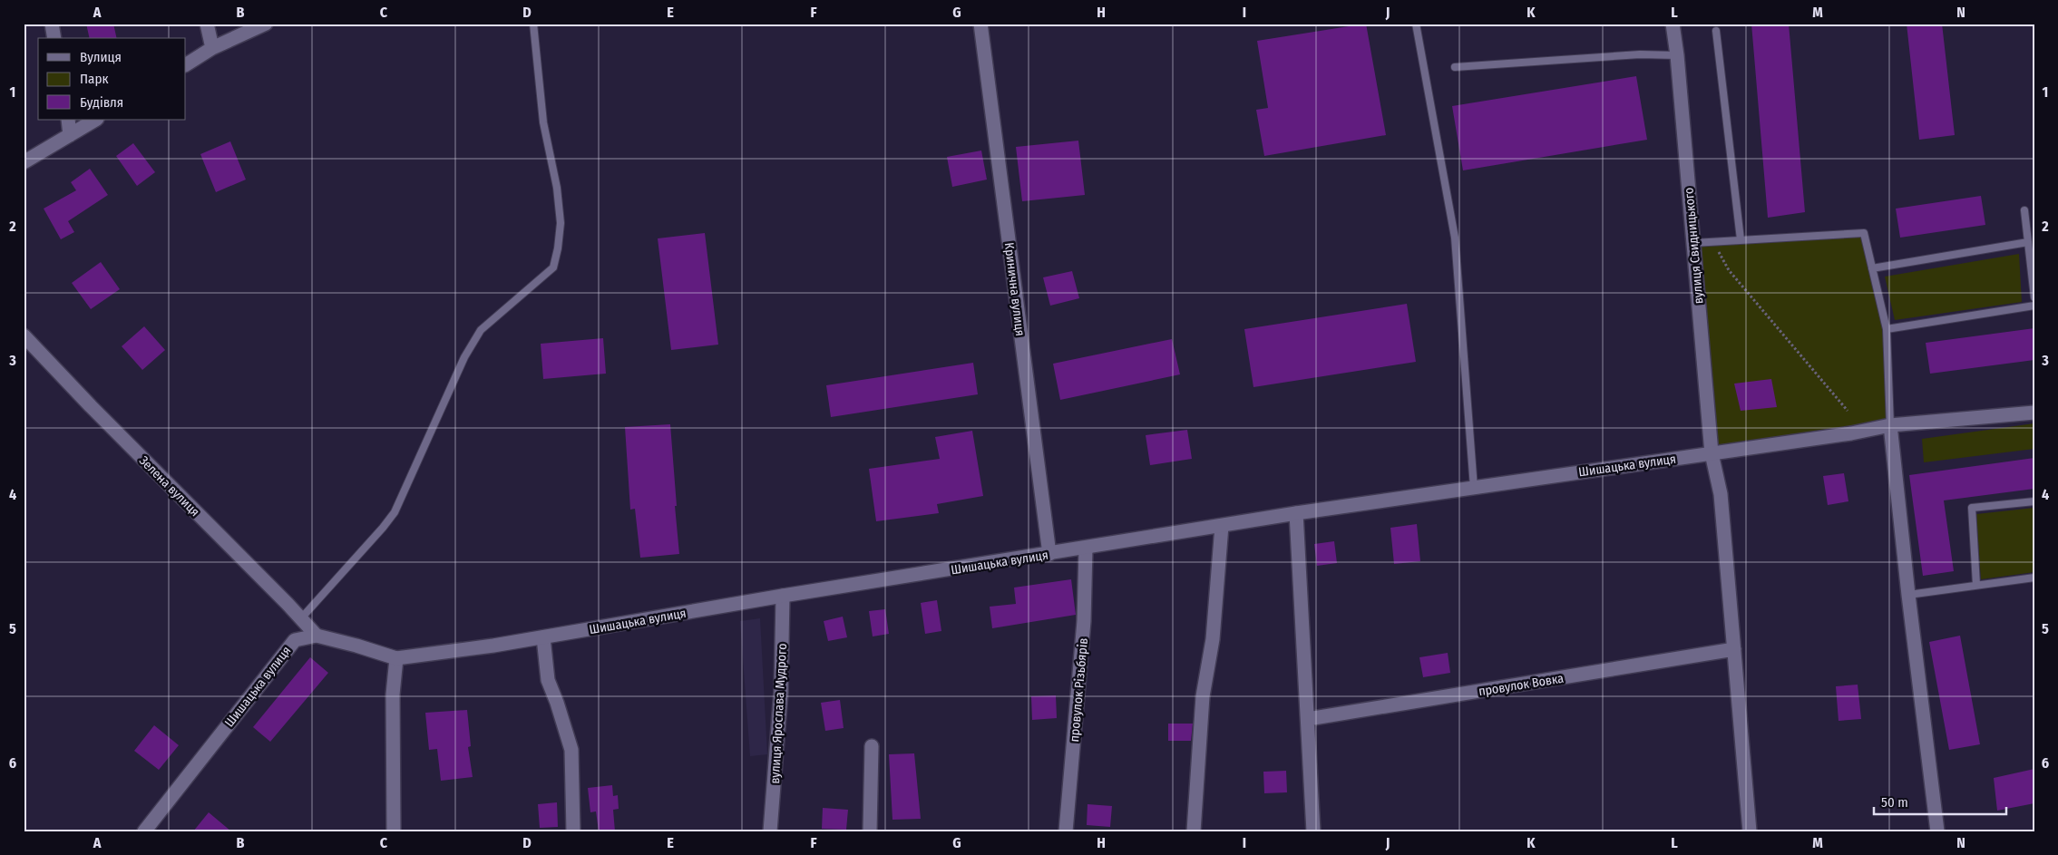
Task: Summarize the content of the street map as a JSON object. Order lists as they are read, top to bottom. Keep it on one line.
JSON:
{"streets":{"street":["вулиця Свидницького","Кринична вулиця","Шишацька вулиця","Зелена вулиця","провулок Вовка","провулок Різьбярів","вулиця Ярослава Мудрого"]},"crossings":[["вулиця Свидницького","Шишацька вулиця"],["вулиця Свидницького","провулок Вовка"],["Кринична вулиця","Шишацька вулиця"],["Шишацька вулиця","Зелена вулиця"],["Шишацька вулиця","провулок Різьбярів"],["Шишацька вулиця","вулиця Ярослава Мудрого"]],"legend":["Вулиця","Парк","Будівля"],"scale_bar":"50 m","grid":{"columns":["A","B","C","D","E","F","G","H","I","J","K","L","M","N"],"rows":["1","2","3","4","5","6"]}}
